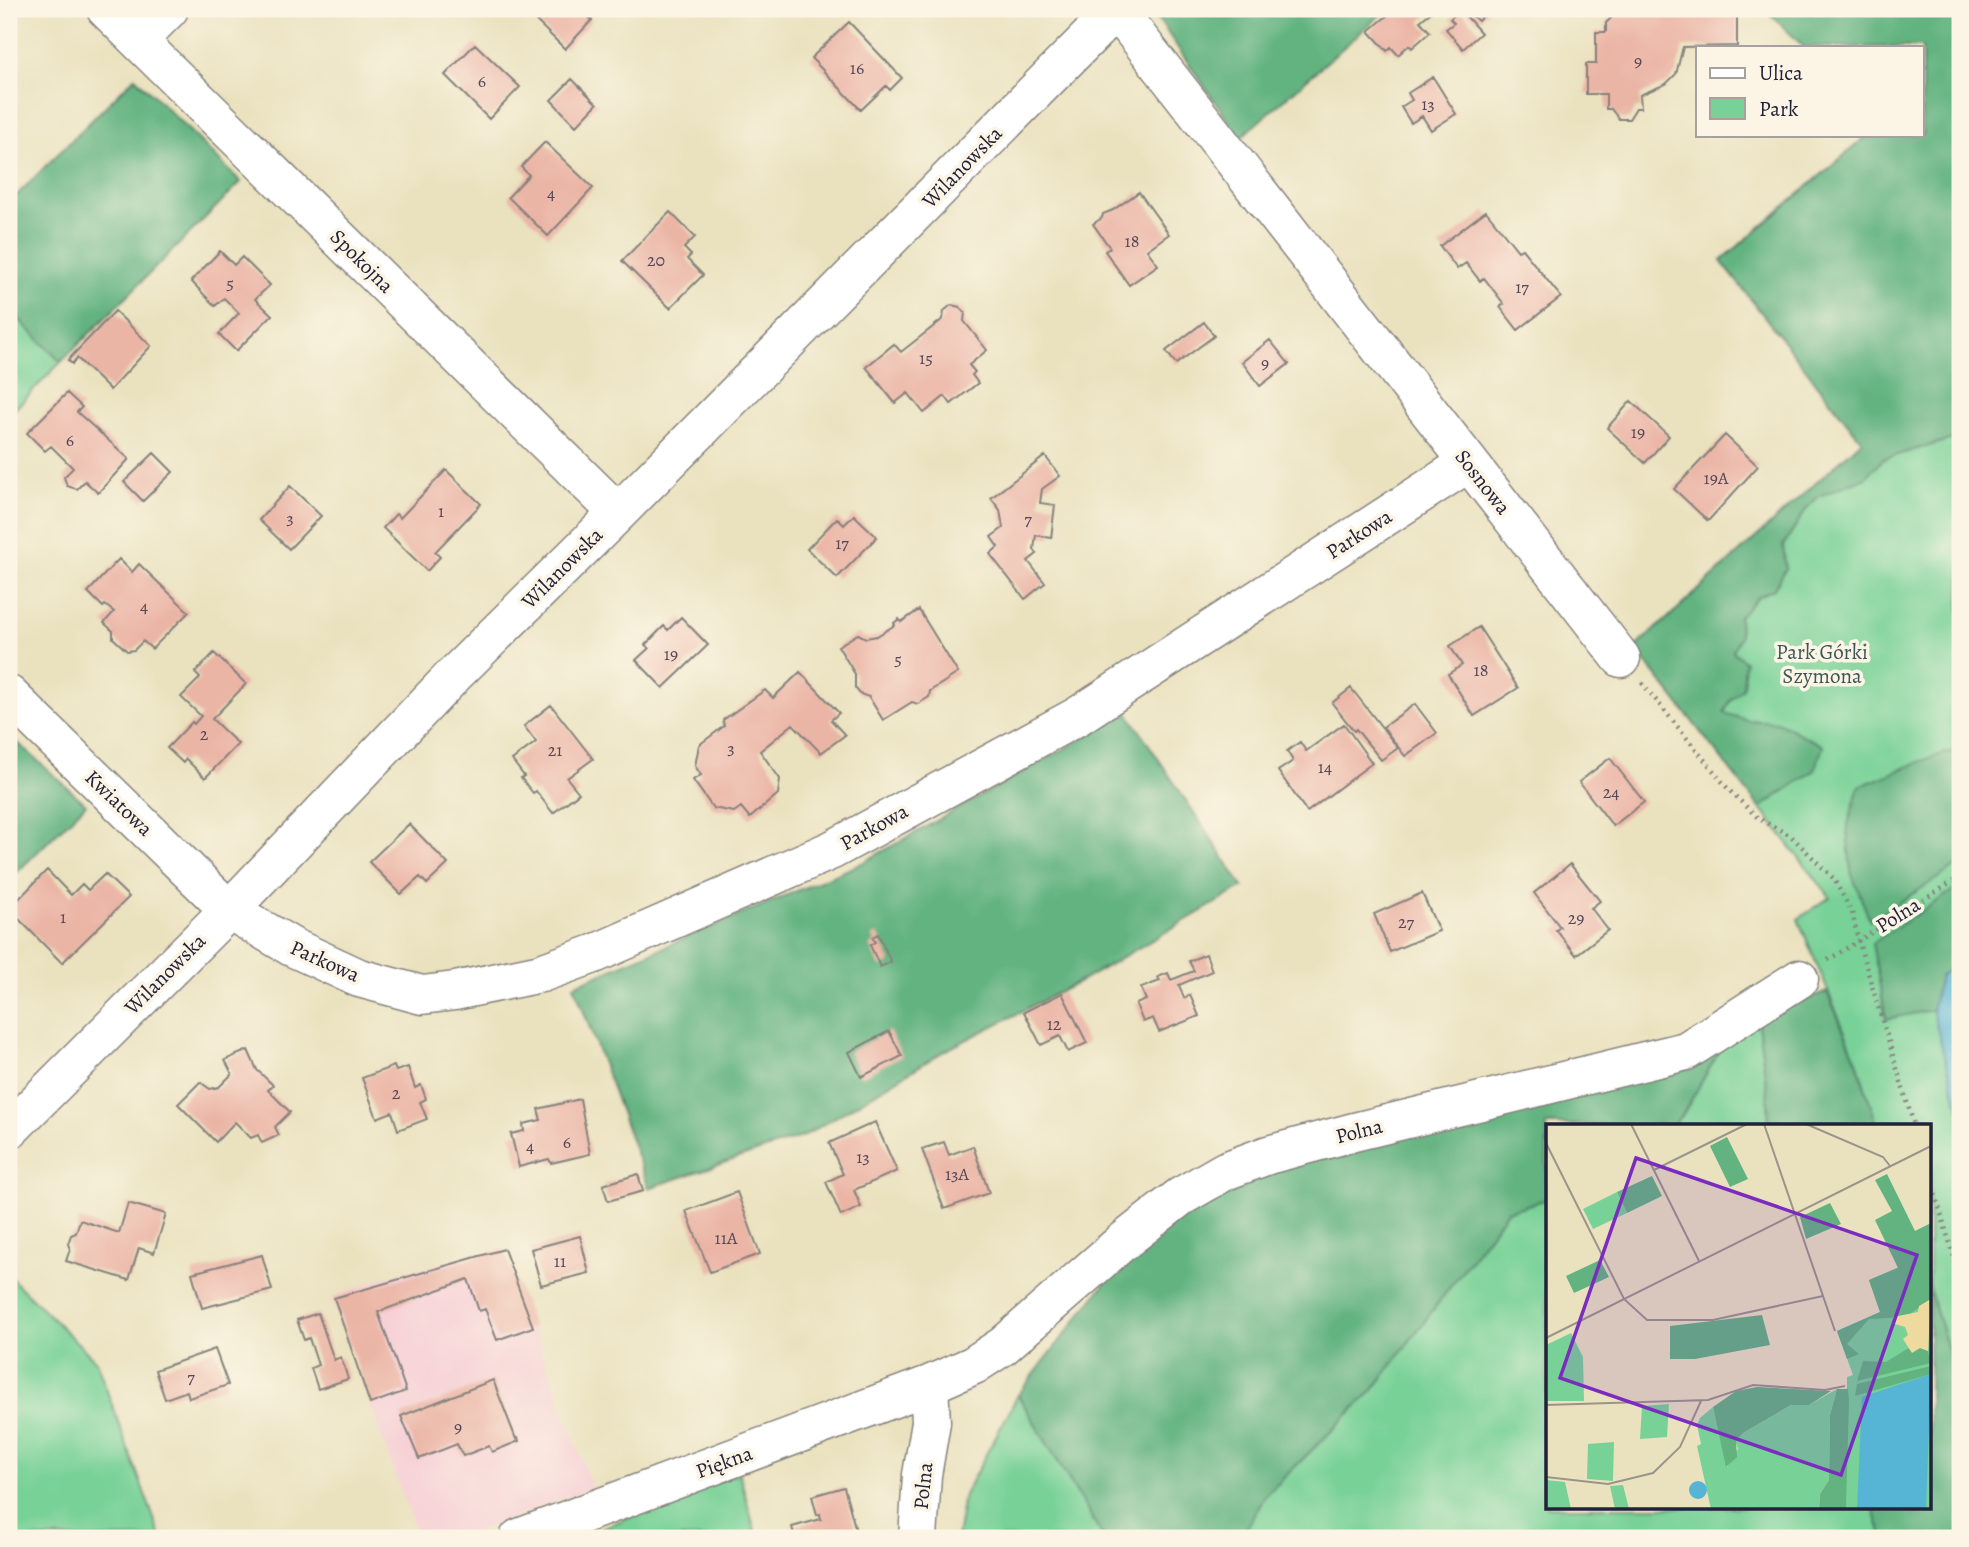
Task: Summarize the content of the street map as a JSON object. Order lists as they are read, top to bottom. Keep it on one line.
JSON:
{"streets":{"street":["Wilanowska","Spokojna","Sosnowa","Parkowa","Kwiatowa","Polna","Piękna"]},"crossings":[["Wilanowska","Spokojna"],["Wilanowska","Sosnowa"],["Wilanowska","Parkowa"],["Wilanowska","Kwiatowa"],["Sosnowa","Parkowa"],["Parkowa","Kwiatowa"],["Polna","Piękna"]],"parks":["Park Górki Szymona"],"house_numbers":["9","16","6","13","4","18","20","5","17","15","9","19","6","19A","1","3","7","17","4","19","5","18","2","3","21","14","24","1","29","27","12","2","6","4","13","13A","11A","11","7","9"],"legend":["Ulica","Park"]}
